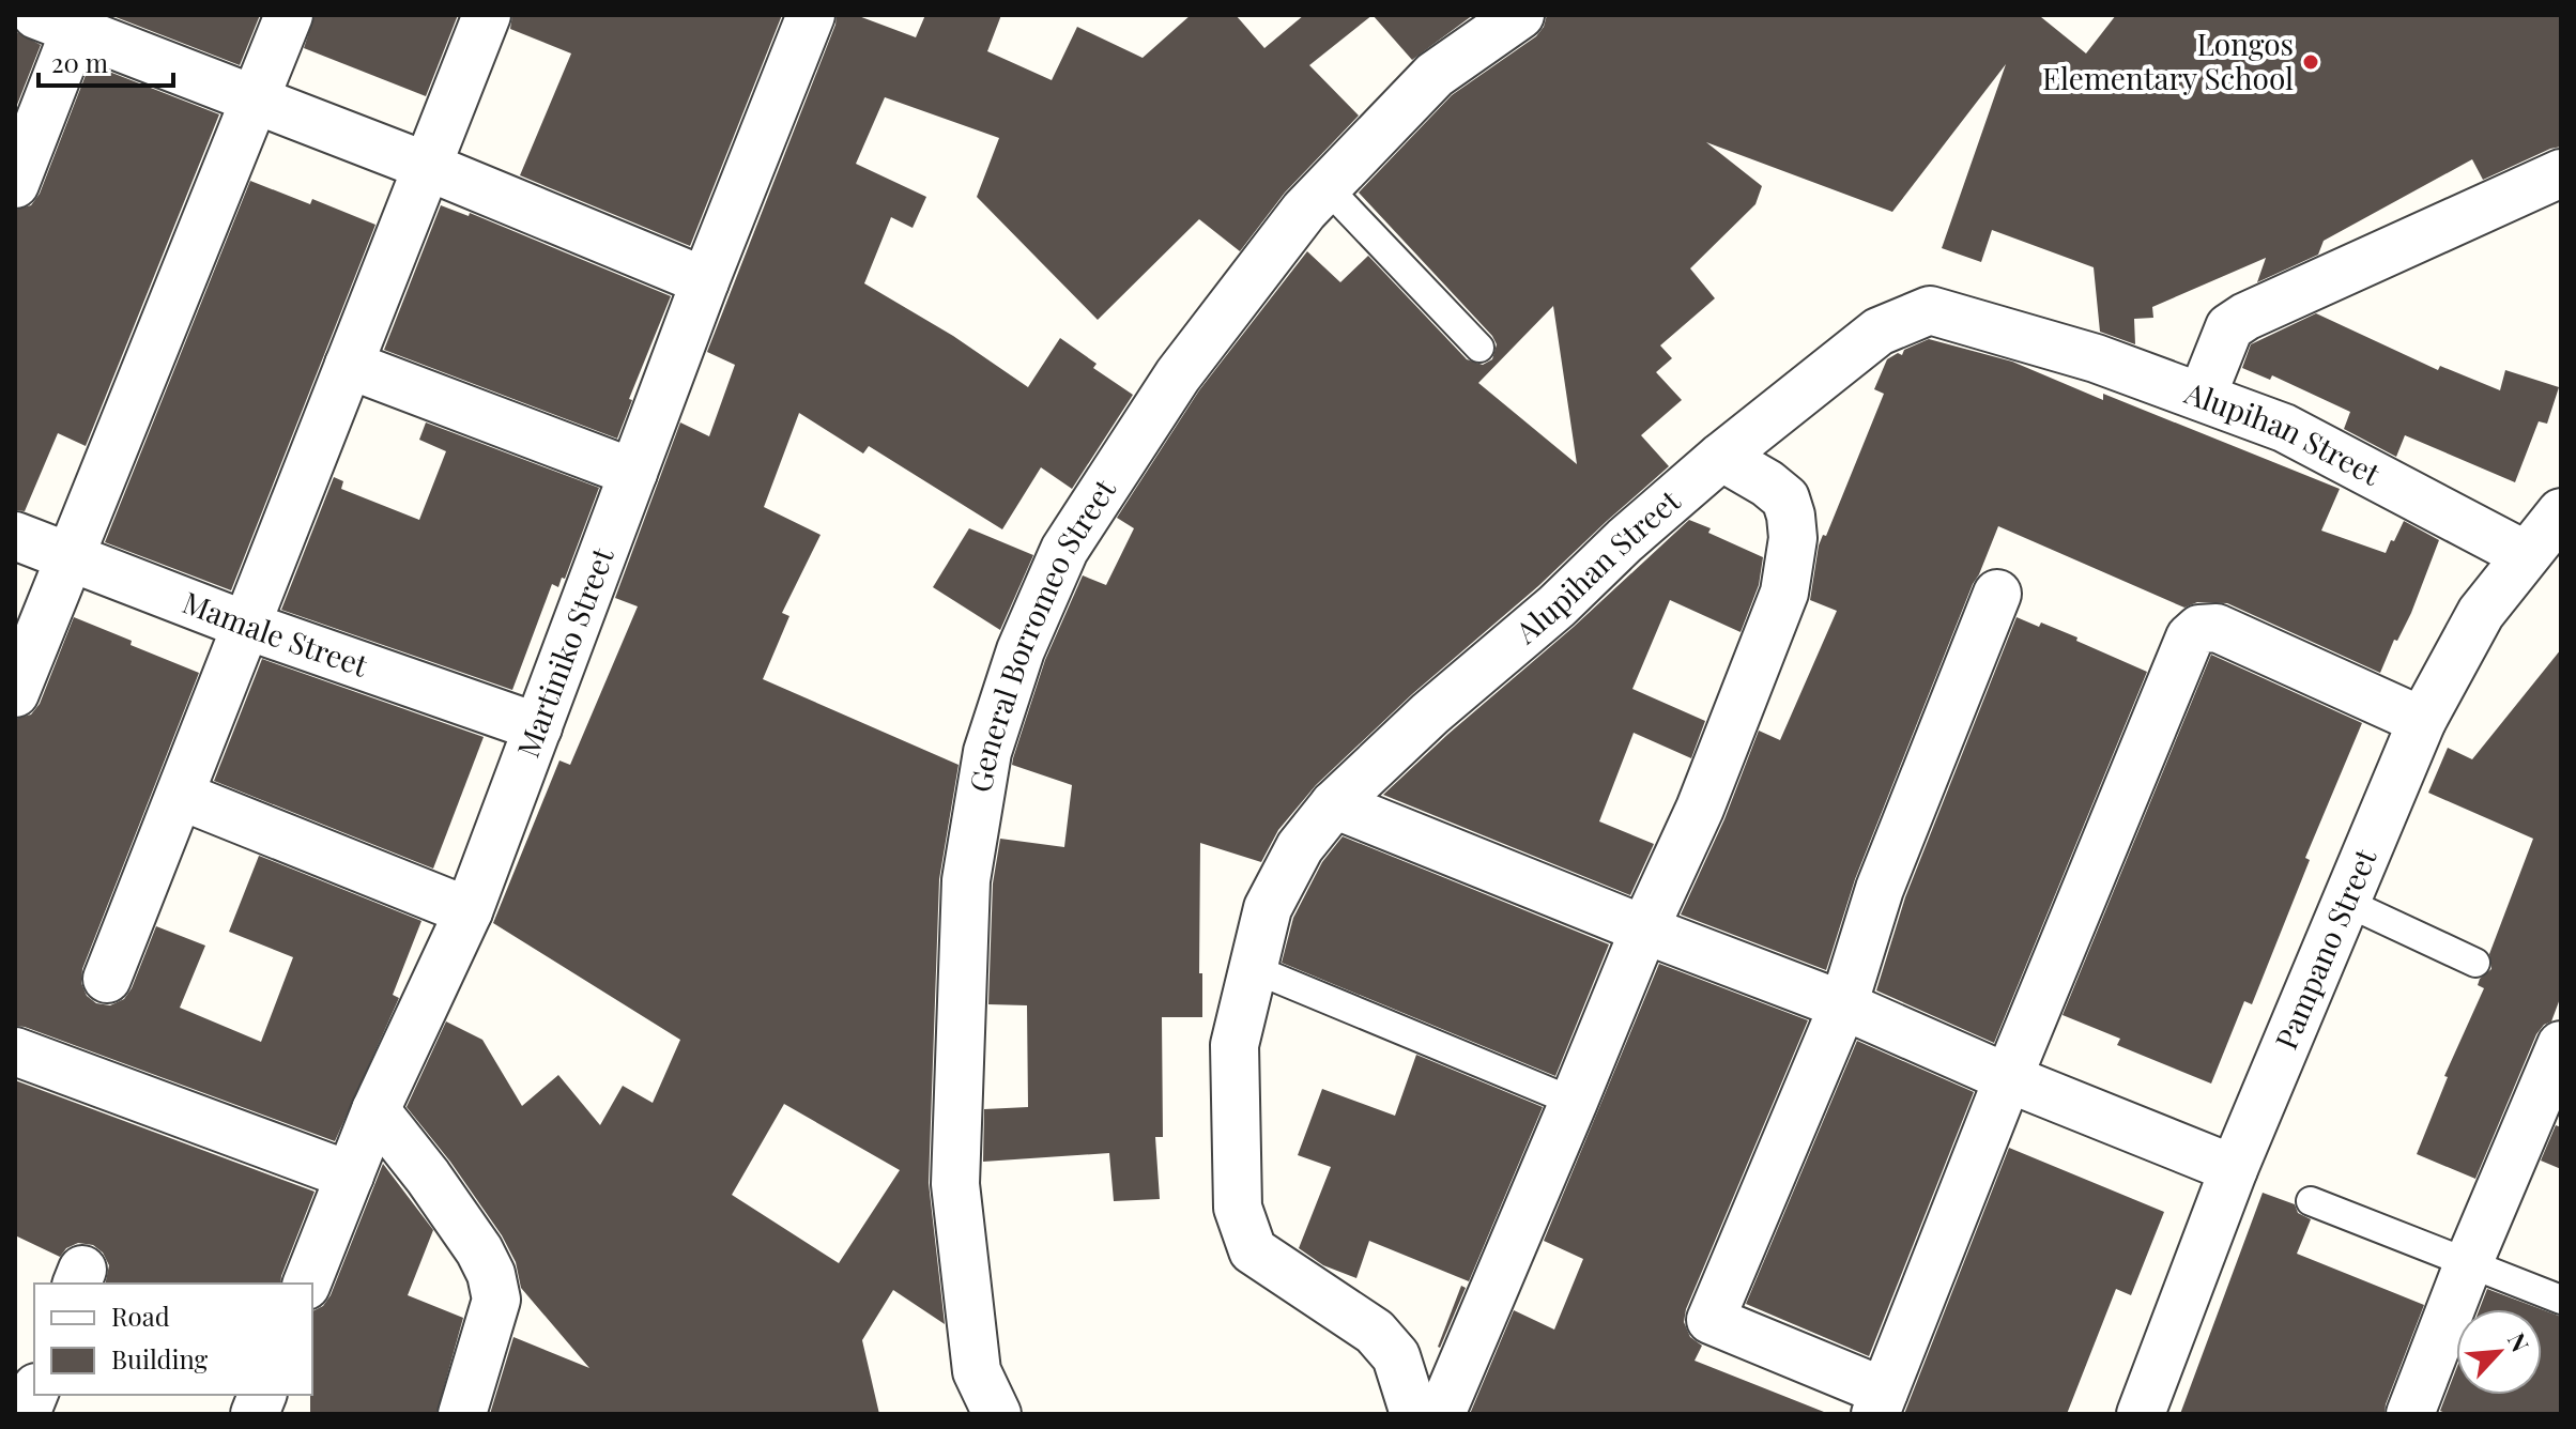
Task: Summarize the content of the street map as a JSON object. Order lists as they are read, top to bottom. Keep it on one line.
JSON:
{"streets":{"street":["Alupihan Street","Mamale Street","General Borromeo Street","Martiniko Street","Pampano Street"]},"crossings":[["Alupihan Street","Pampano Street"],["Mamale Street","Martiniko Street"]],"places":["Longos Elementary School"],"legend":["Road","Building"],"scale_bar":"20 m","north":"top right"}
